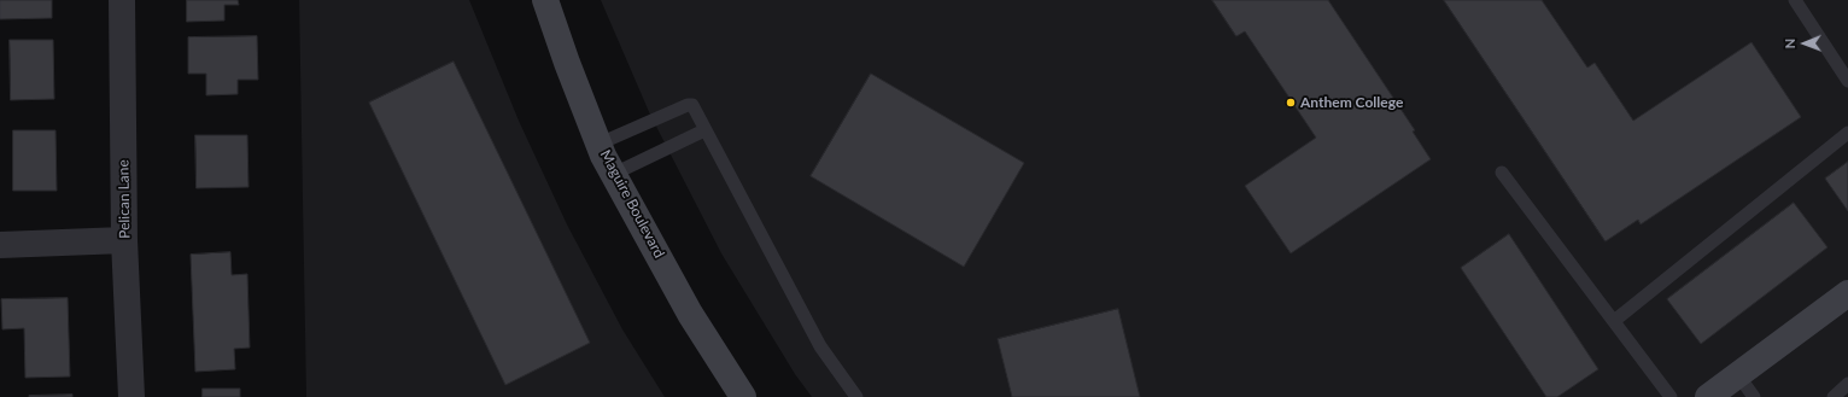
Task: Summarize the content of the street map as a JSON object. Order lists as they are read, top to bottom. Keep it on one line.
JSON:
{"streets":{"street":["Pelican Lane","Maguire Boulevard"]},"places":["Anthem College"],"north":"left"}
